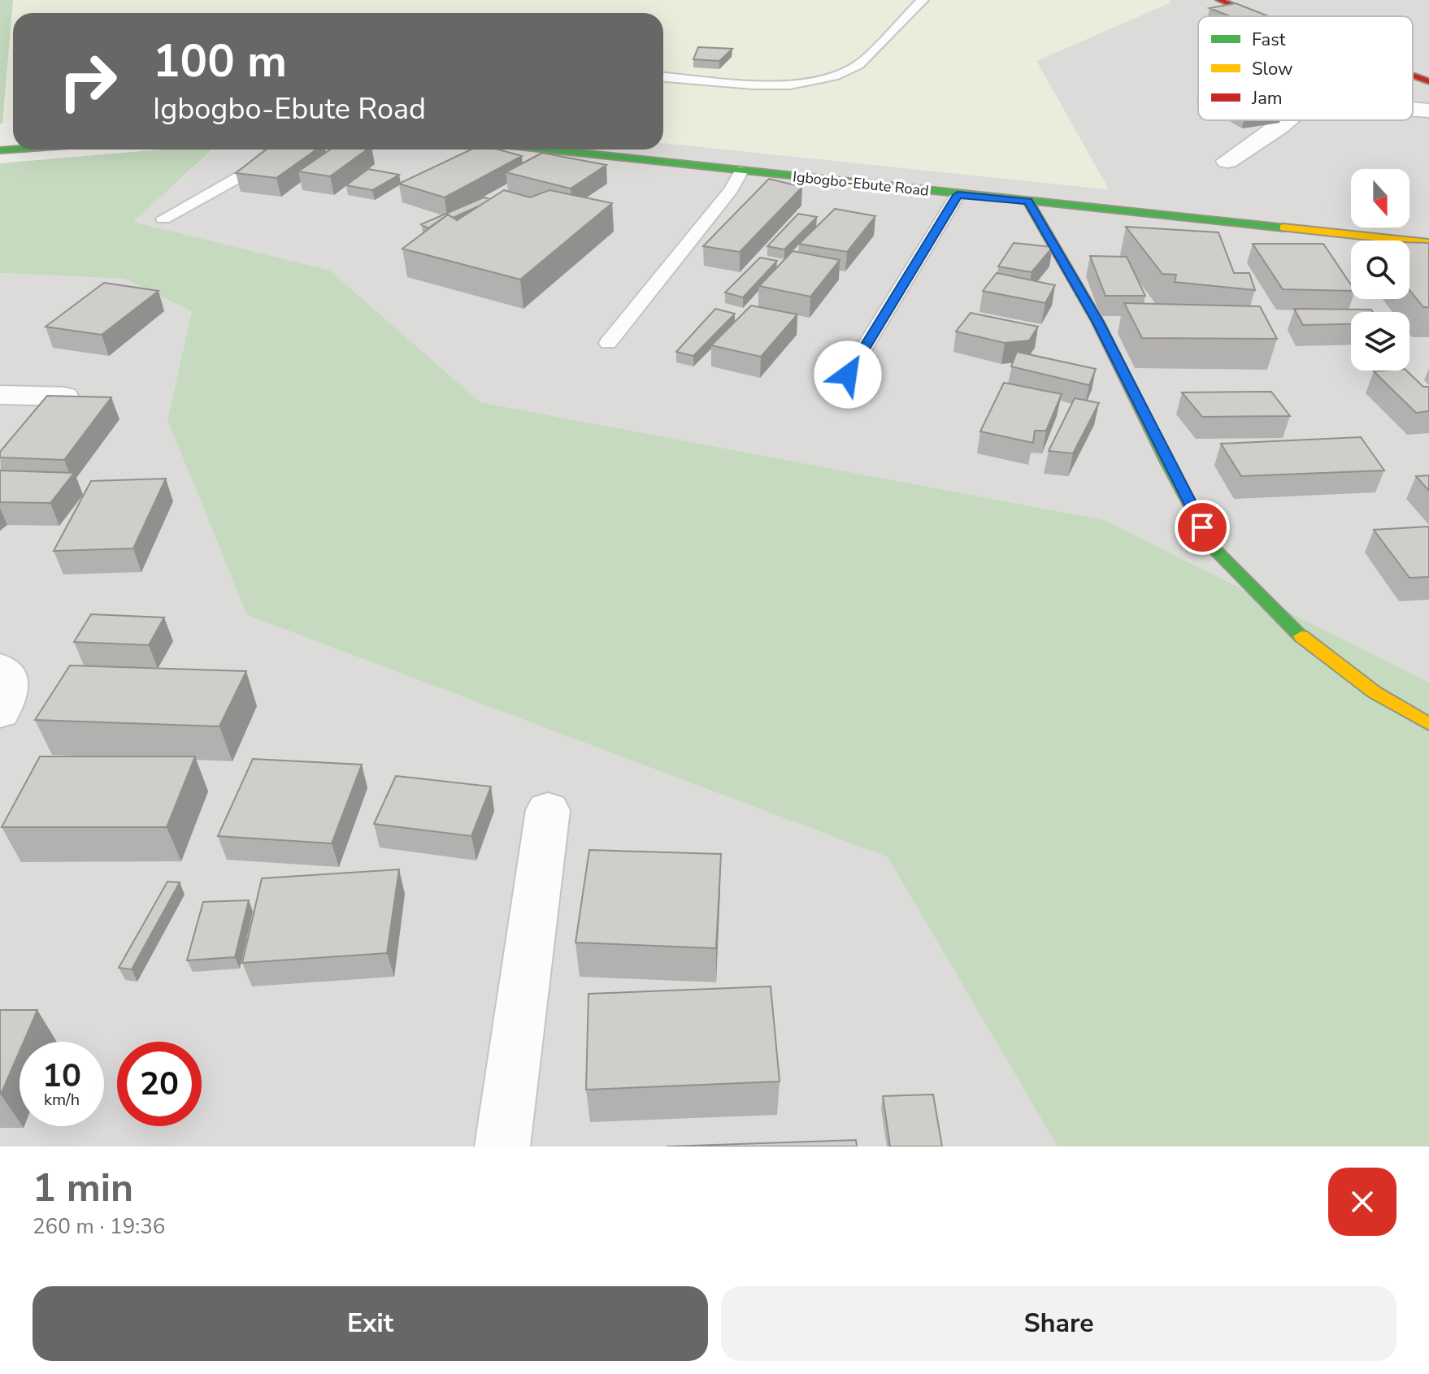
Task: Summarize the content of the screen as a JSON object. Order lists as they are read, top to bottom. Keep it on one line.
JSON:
{"streets":{"main road":["Igbogbo-Ebute Road"]},"legend":["Fast","Slow","Jam"],"north":"bottom","page":{"turn":["100 m","Igbogbo-Ebute Road"],"speed":"10 km/h","limit":"20","heading":["1 min","260 m · 19:36"],"buttons":["Exit","Share"]}}
